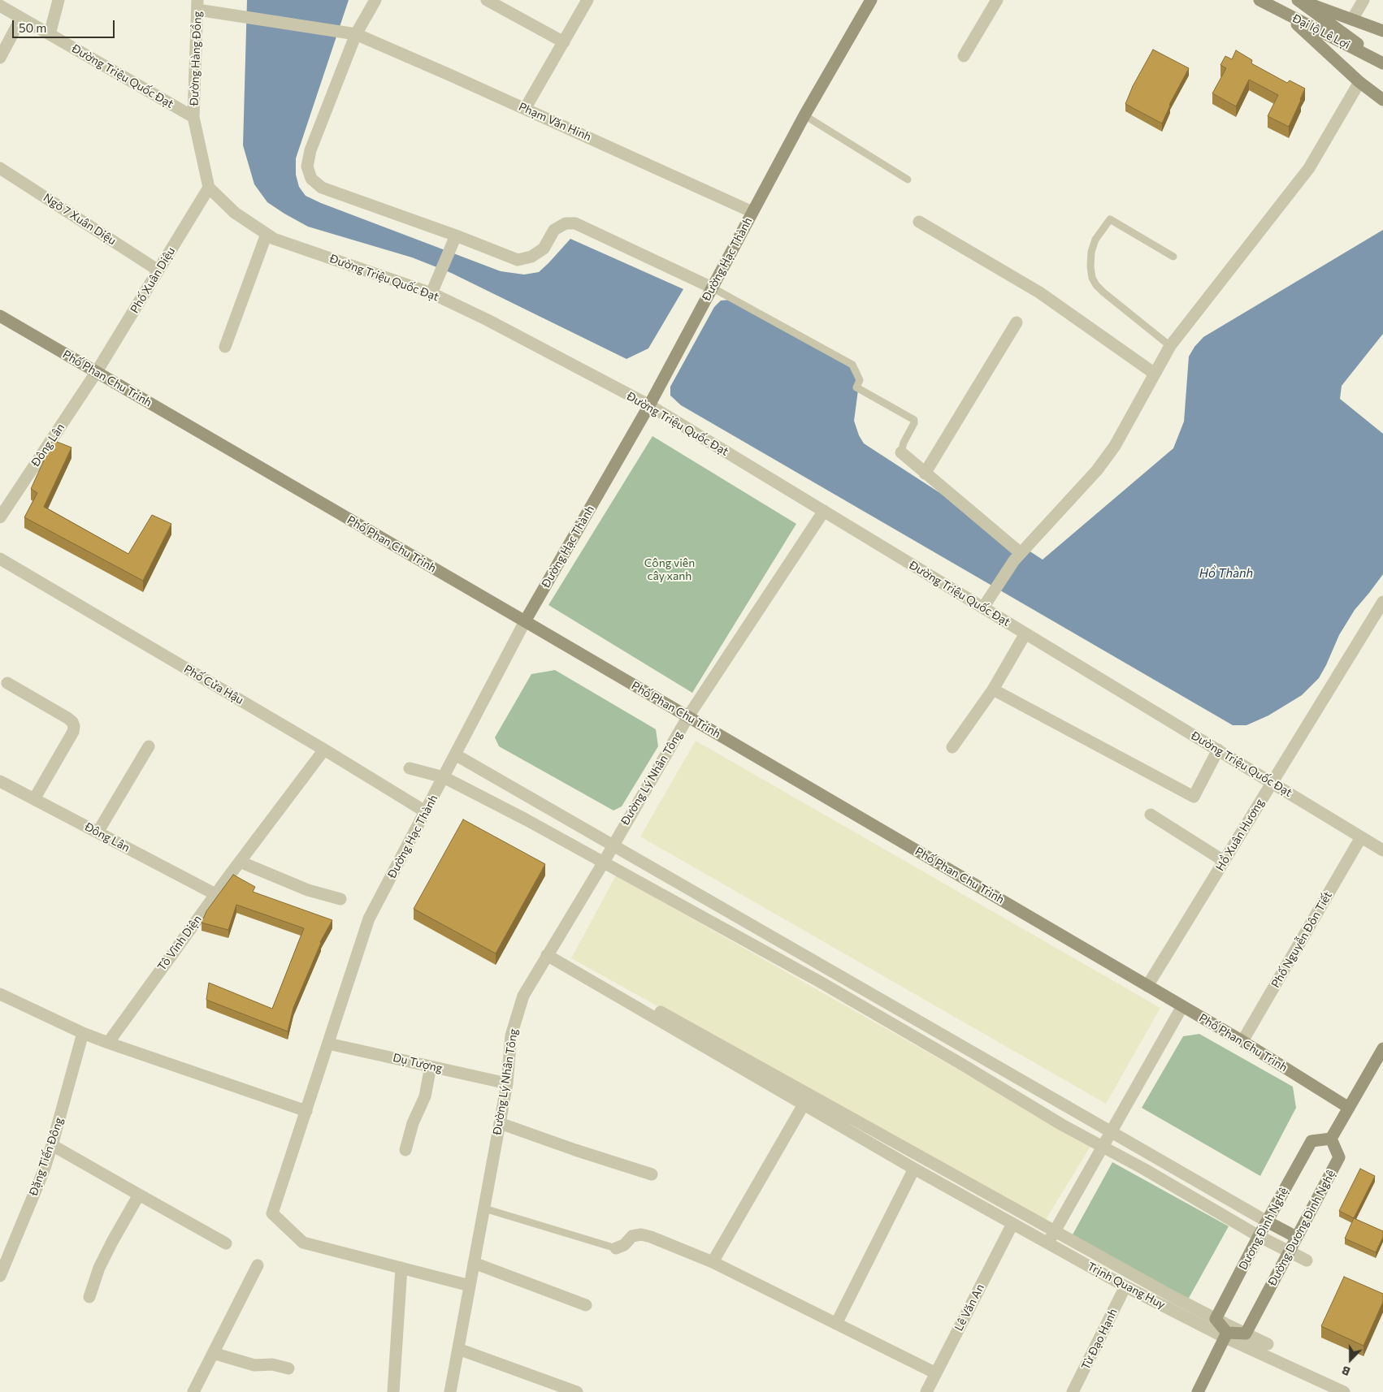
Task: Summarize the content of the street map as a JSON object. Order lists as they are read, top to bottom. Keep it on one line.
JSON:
{"streets":{"street":["Đại lộ Lê Lợi","Đường Hàng Đồng","Đường Triệu Quốc Đạt","Phạm Văn Hinh","Ngõ 7 Xuân Diệu","Đường Hạc Thành","Phố Xuân Diệu","Phố Phan Chu Trinh","Đông Lân","Phố Cửa Hậu","Đường Lý Nhân Tông","Hồ Xuân Hương","Phố Nguyễn Đôn Tiết","Tô Vĩnh Diện","Dụ Tượng","Đặng Tiến Đông","Đường Dương Đình Nghệ","Dương Đình Nghệ","Trịnh Quang Huy","Lê Văn An","Từ Đạo Hạnh"]},"crossings":[["Đường Hàng Đồng","Đường Triệu Quốc Đạt"],["Đường Hàng Đồng","Phạm Văn Hinh"],["Đường Triệu Quốc Đạt","Đường Hạc Thành"],["Đường Triệu Quốc Đạt","Phố Xuân Diệu"],["Đường Triệu Quốc Đạt","Đường Lý Nhân Tông"],["Đường Triệu Quốc Đạt","Hồ Xuân Hương"],["Đường Triệu Quốc Đạt","Phố Nguyễn Đôn Tiết"],["Phạm Văn Hinh","Đường Hạc Thành"],["Ngõ 7 Xuân Diệu","Phố Xuân Diệu"],["Đường Hạc Thành","Phố Phan Chu Trinh"],["Đường Hạc Thành","Phố Cửa Hậu"],["Đường Hạc Thành","Dụ Tượng"],["Phố Xuân Diệu","Phố Phan Chu Trinh"],["Phố Xuân Diệu","Đông Lân"],["Phố Phan Chu Trinh","Đông Lân"],["Phố Phan Chu Trinh","Đường Lý Nhân Tông"],["Phố Phan Chu Trinh","Hồ Xuân Hương"],["Phố Phan Chu Trinh","Phố Nguyễn Đôn Tiết"],["Đông Lân","Tô Vĩnh Diện"],["Phố Cửa Hậu","Tô Vĩnh Diện"],["Đường Lý Nhân Tông","Dụ Tượng"],["Đường Lý Nhân Tông","Trịnh Quang Huy"],["Đường Dương Đình Nghệ","Dương Đình Nghệ"],["Trịnh Quang Huy","Lê Văn An"],["Trịnh Quang Huy","Từ Đạo Hạnh"]],"water":["Hồ Thành"],"parks":["Công viên cây xanh"],"scale_bar":"50 m","north":"bottom"}
